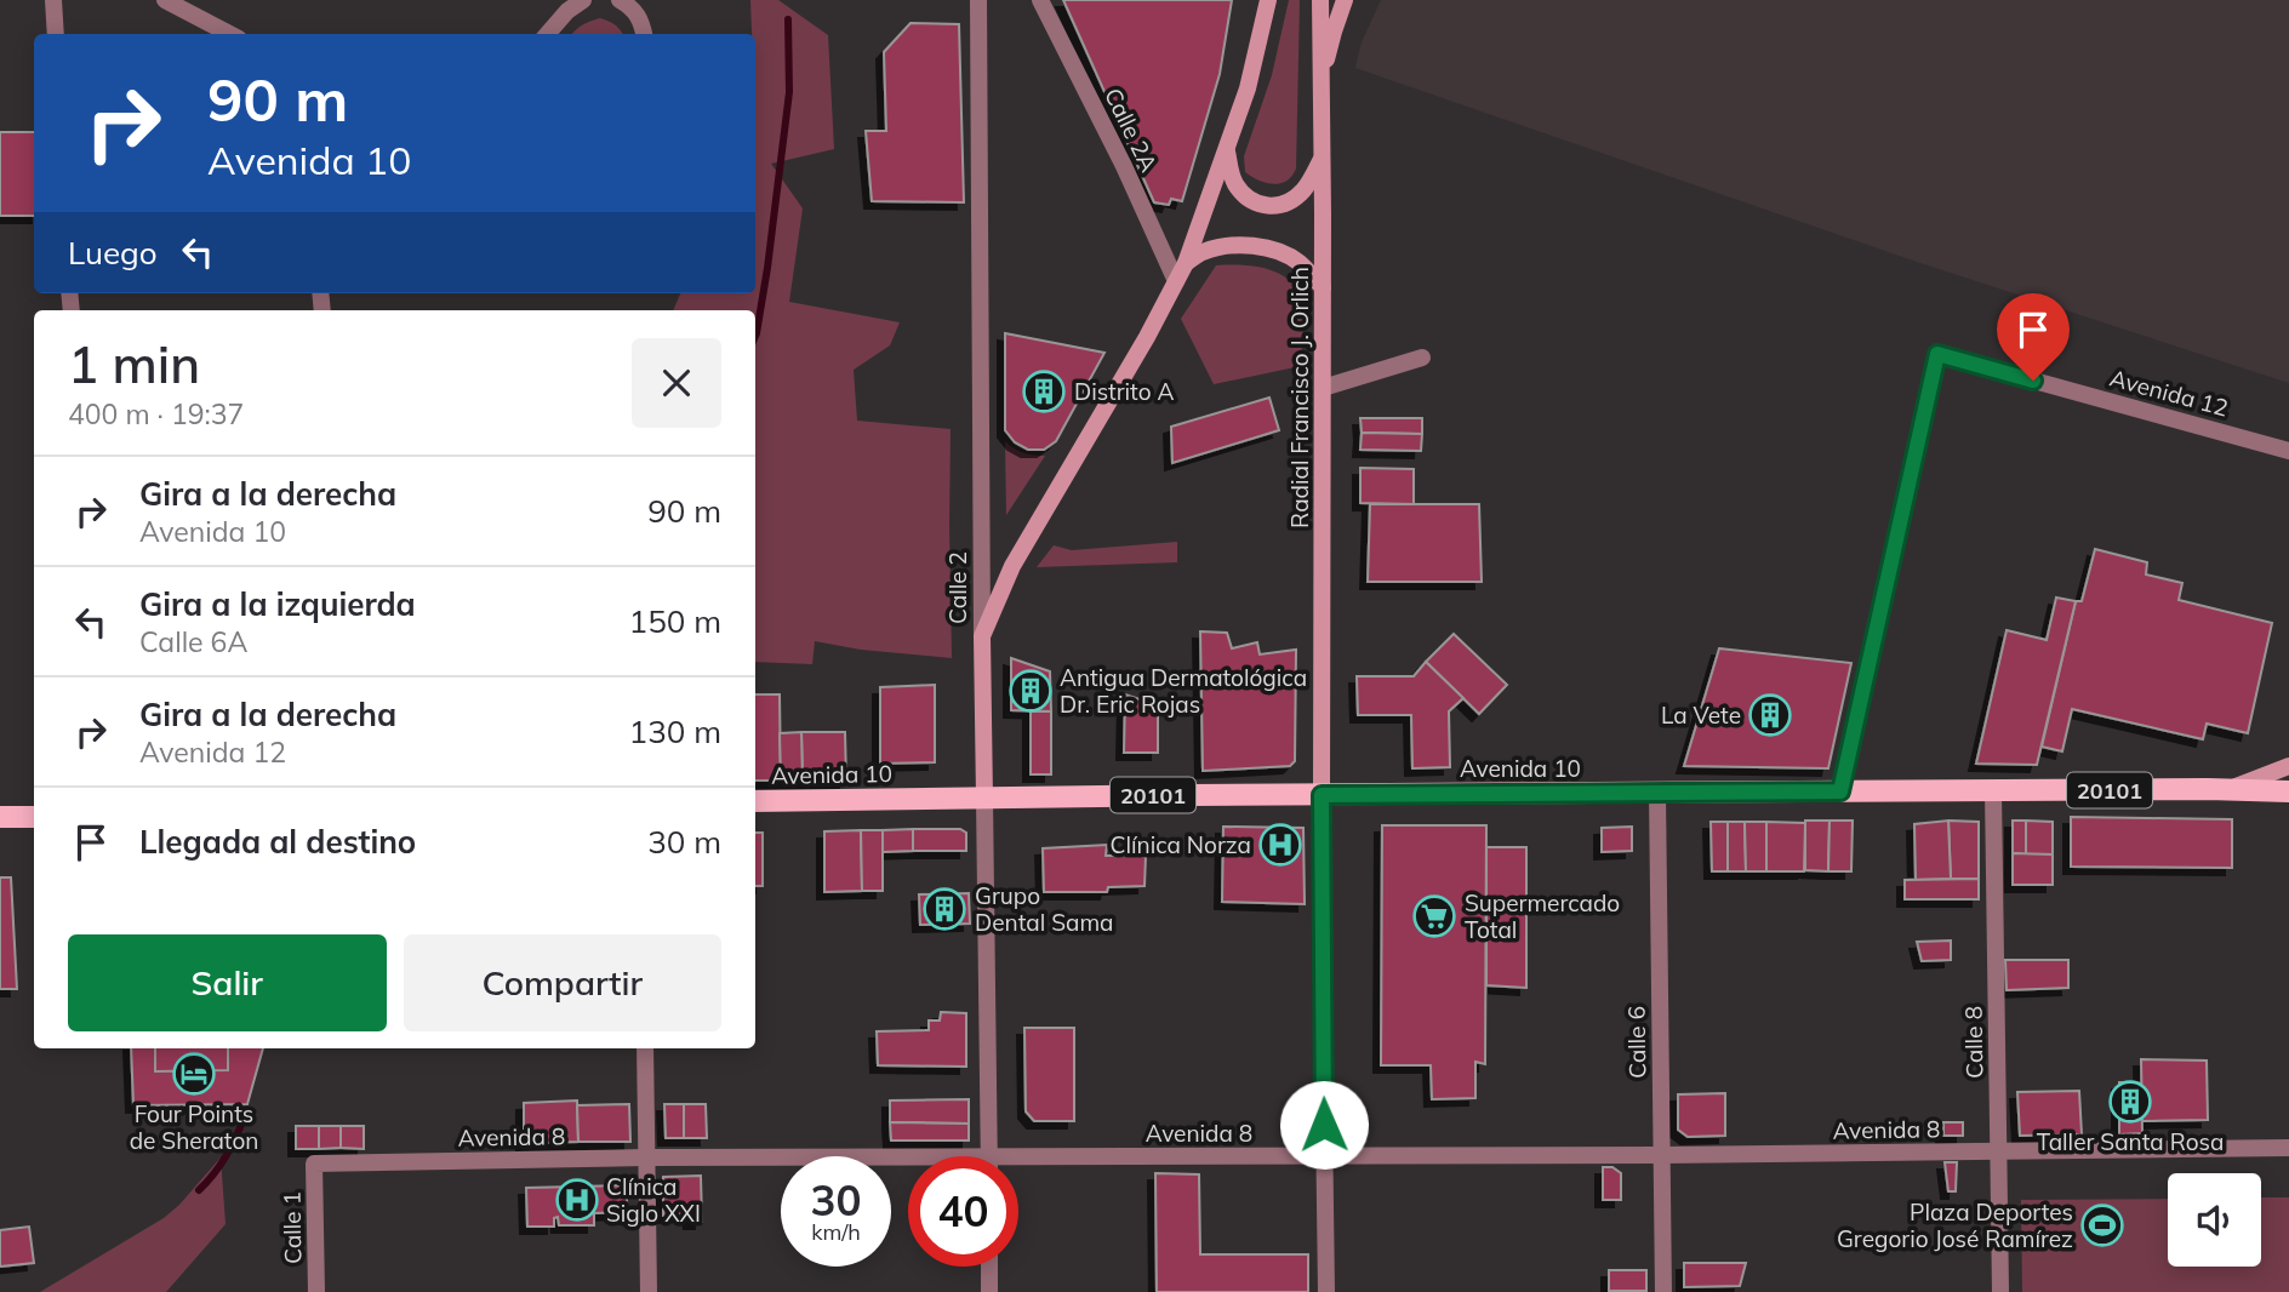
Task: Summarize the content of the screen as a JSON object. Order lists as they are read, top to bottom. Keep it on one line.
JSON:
{"streets":{"main road":["Radial Francisco J. Orlich","Calle 2","Avenida 10","20101"],"street":["Calle 2A","Avenida 12","Calle 6","Calle 8","Avenida 8","Calle 1"]},"crossings":[["Avenida 12","Avenida 10"],["Radial Francisco J. Orlich","Avenida 10"],["Calle 2","Avenida 10"],["Avenida 10","Calle 6"],["Avenida 10","Calle 8"],["Calle 6","Avenida 8"],["Calle 8","Avenida 8"],["Avenida 8","Calle 1"]],"places":{"building":["Distrito A","Antigua Dermatológica Dr. Eric Rojas","La Vete","Grupo Dental Sama","Taller Santa Rosa"],"hospital":["Clínica Norza","Clínica Siglo XXI"],"supermarket":["Supermercado Total"],"hotel":["Four Points de Sheraton"],"sports":["Plaza Deportes Gregorio José Ramírez"]},"page":{"turn":["90 m","Avenida 10"],"then":"Luego","heading":["1 min","400 m · 19:37"],"list":[{"name":"Gira a la derecha","note":"Avenida 10","value":"90 m"},{"name":"Gira a la izquierda","note":"Calle 6A","value":"150 m"},{"name":"Gira a la derecha","note":"Avenida 12","value":"130 m"},{"name":"Llegada al destino","value":"30 m"}],"buttons":["Salir","Compartir"],"speed":"30 km/h","limit":"40"}}
